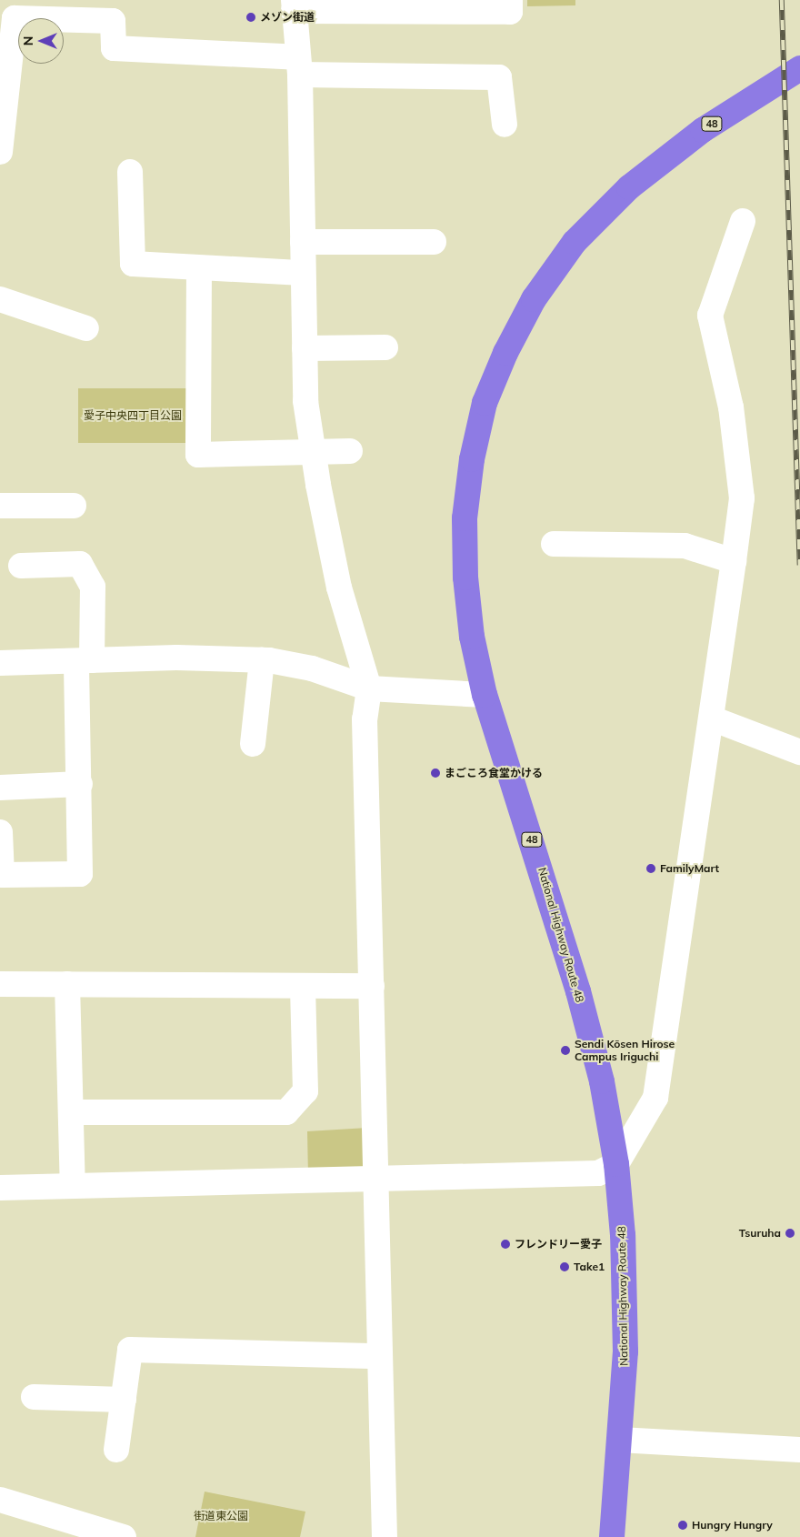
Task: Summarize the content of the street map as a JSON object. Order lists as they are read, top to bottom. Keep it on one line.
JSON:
{"streets":{"highway":["48","National Highway Route 48"]},"parks":["愛子中央四丁目公園","街道東公園"],"places":["メゾン街道","まごころ食堂かける","FamilyMart","Sendi Kōsen Hirose Campus Iriguchi","Tsuruha","フレンドリー愛子","Take1","Hungry Hungry"],"north":"left"}
